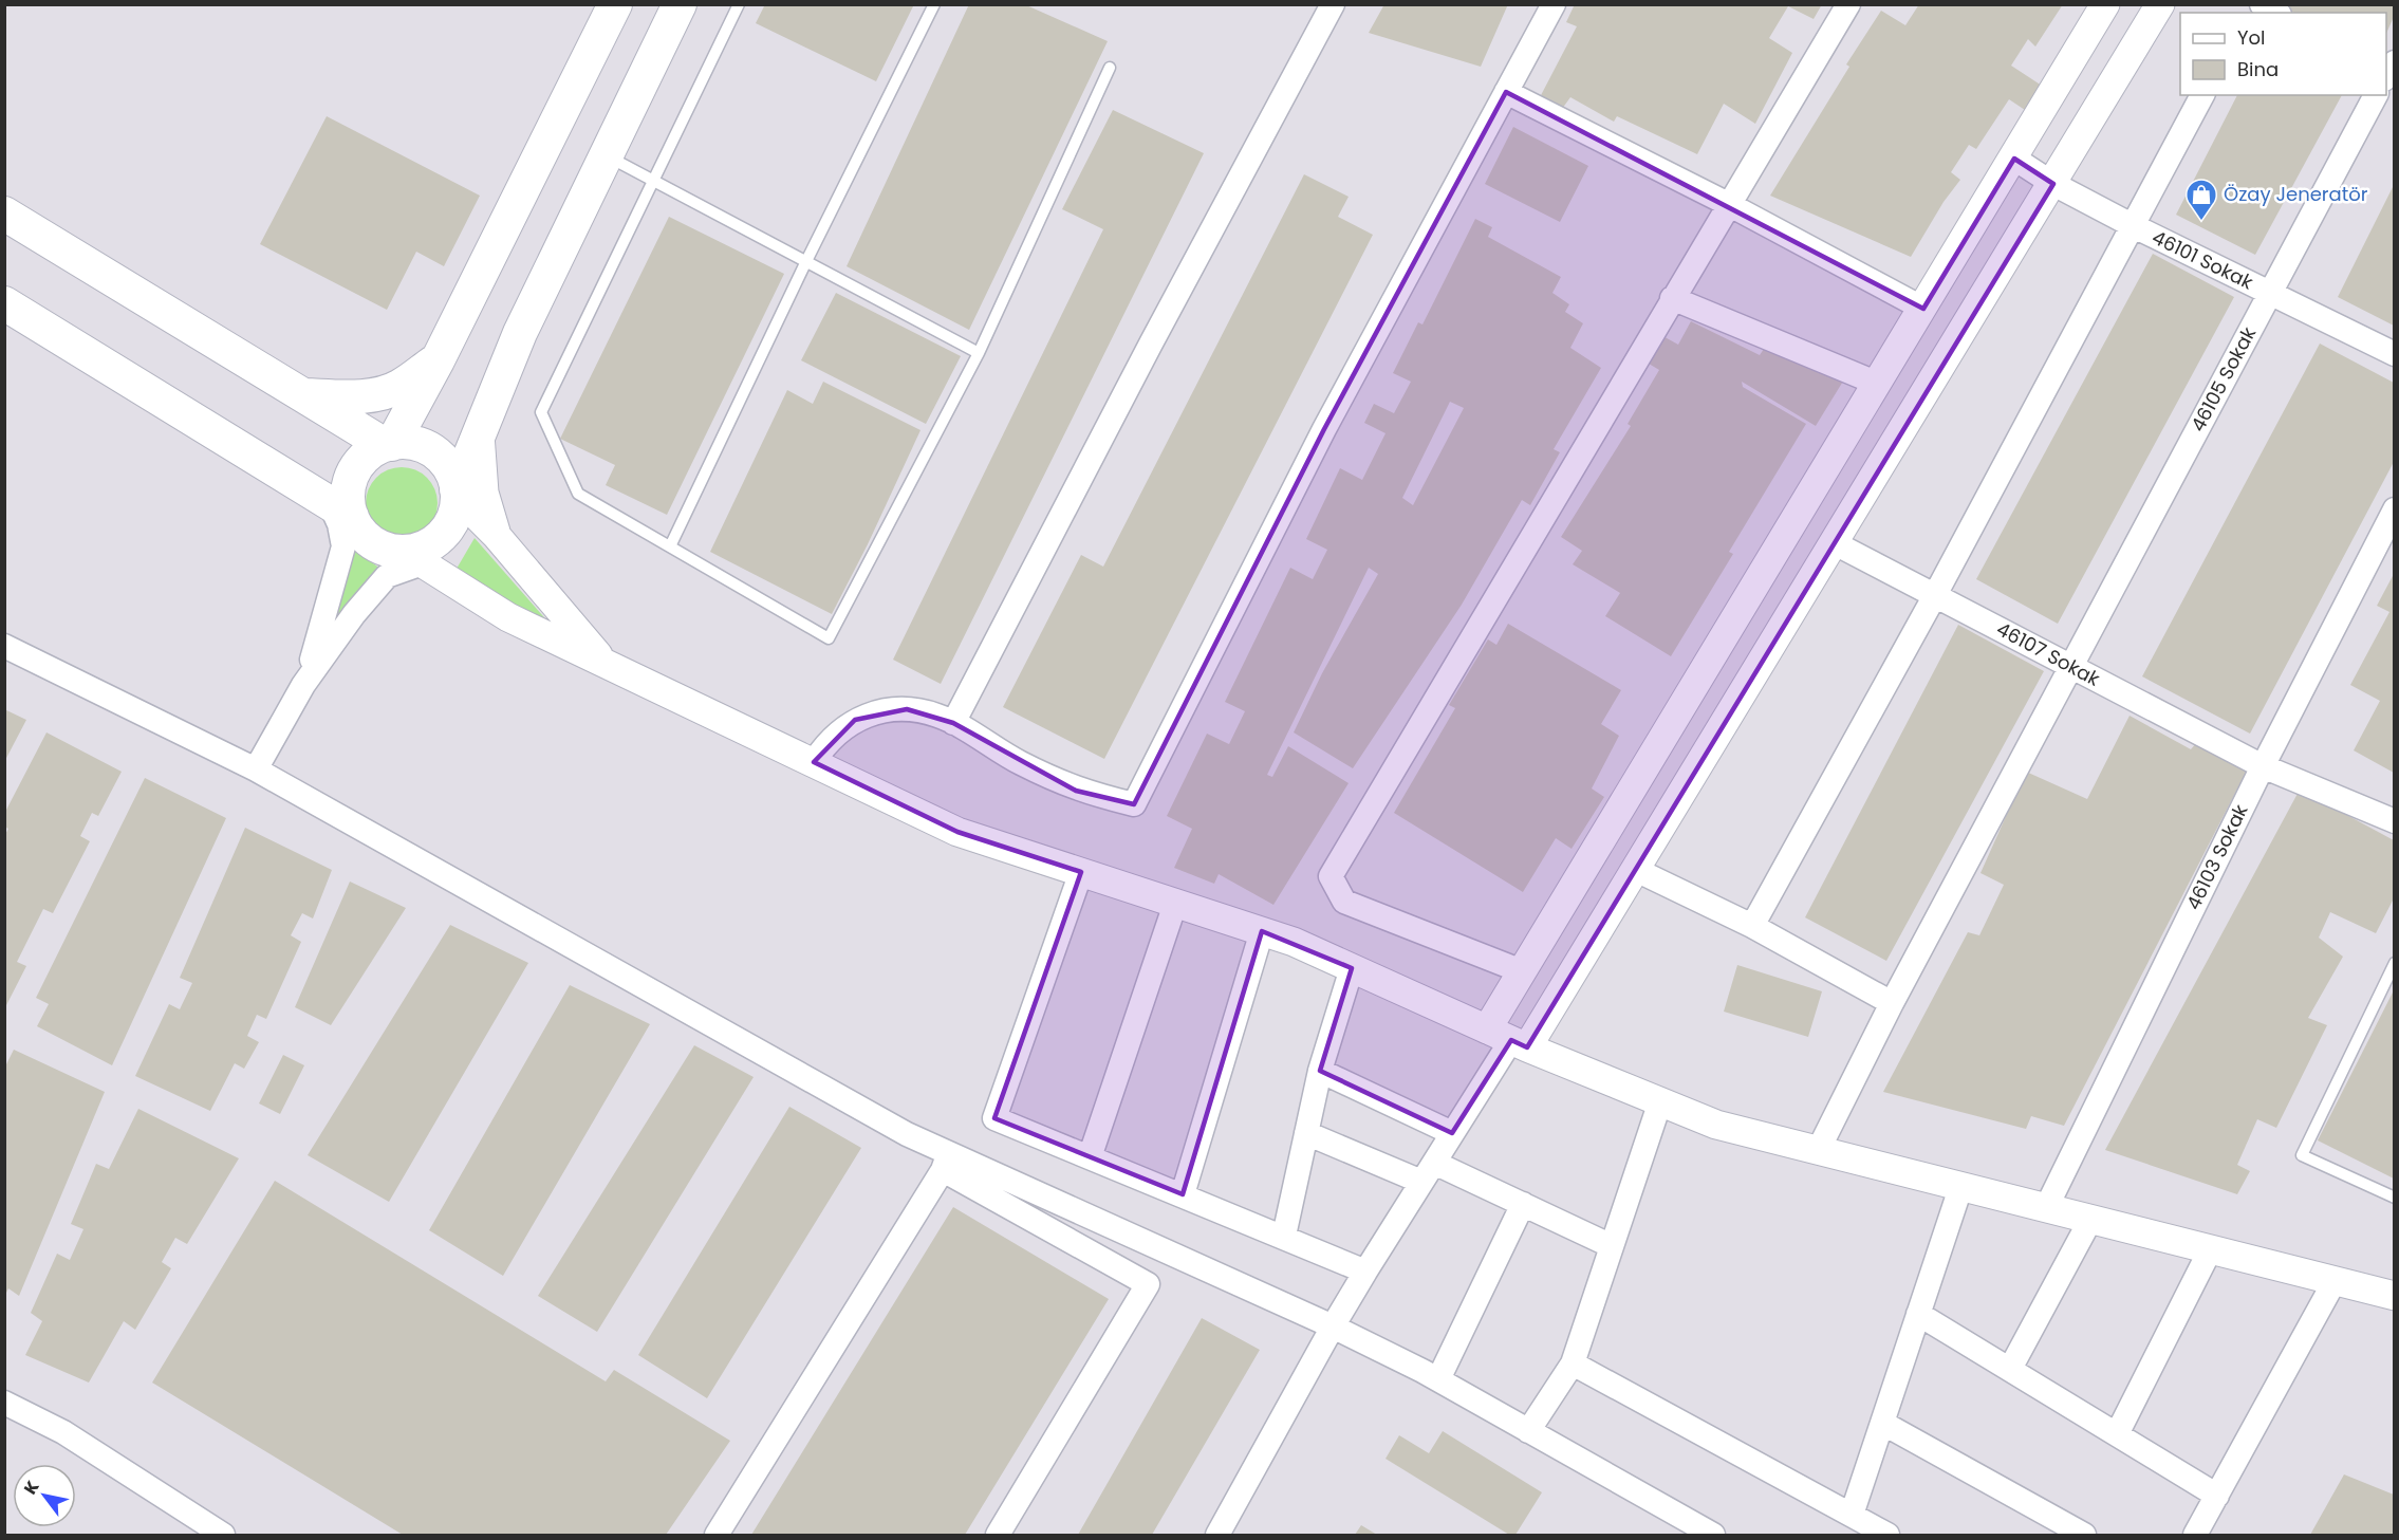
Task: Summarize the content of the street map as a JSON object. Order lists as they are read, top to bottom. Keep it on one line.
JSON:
{"streets":{"street":["46101 Sokak","46105 Sokak","46107 Sokak","46103 Sokak"]},"crossings":[["46101 Sokak","46105 Sokak"],["46105 Sokak","46107 Sokak"],["46107 Sokak","46103 Sokak"]],"places":{"shop":["Özay Jeneratör"]},"legend":["Yol","Bina"],"north":"top left"}
